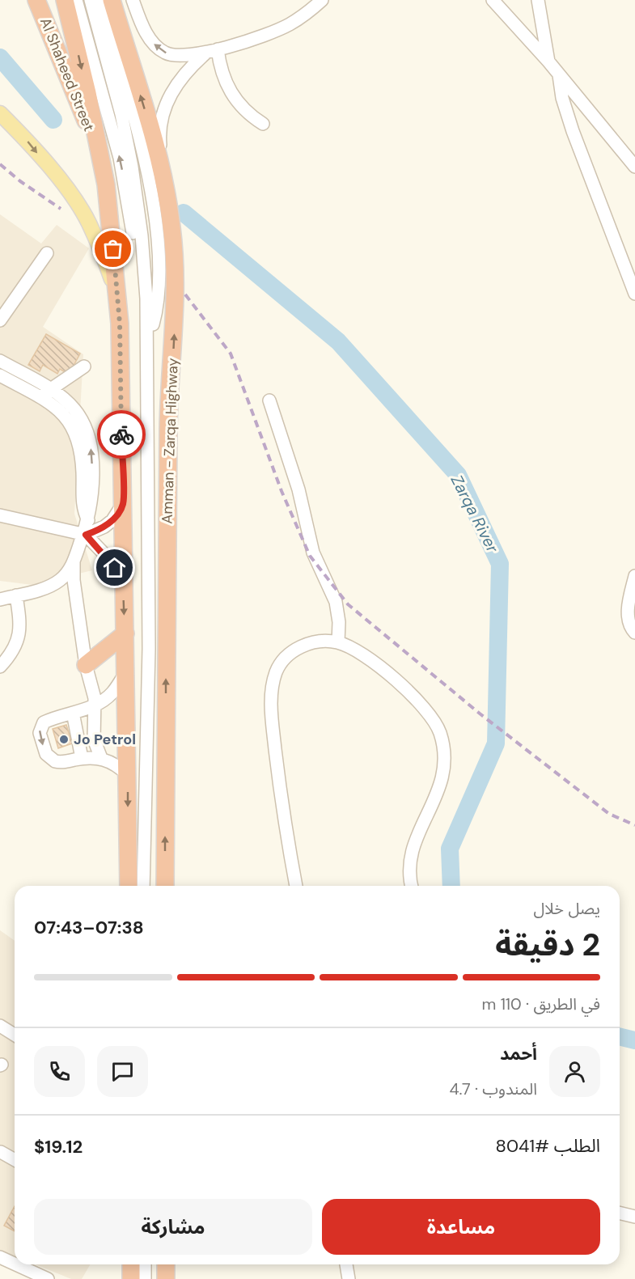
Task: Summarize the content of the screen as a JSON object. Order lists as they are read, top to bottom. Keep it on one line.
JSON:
{"streets":{"highway":["Al Shaheed Street","Amman - Zarqa Highway"]},"water":["Zarqa River"],"places":["Jo Petrol"],"page":{"heading":["2 دقيقة","يصل خلال","07:38–07:43"],"panel":["أحمد","المندوب · 4.7","الطلب #8041","$19.12"],"bar":"في الطريق · 110 m","buttons":["مساعدة","مشاركة"]}}
